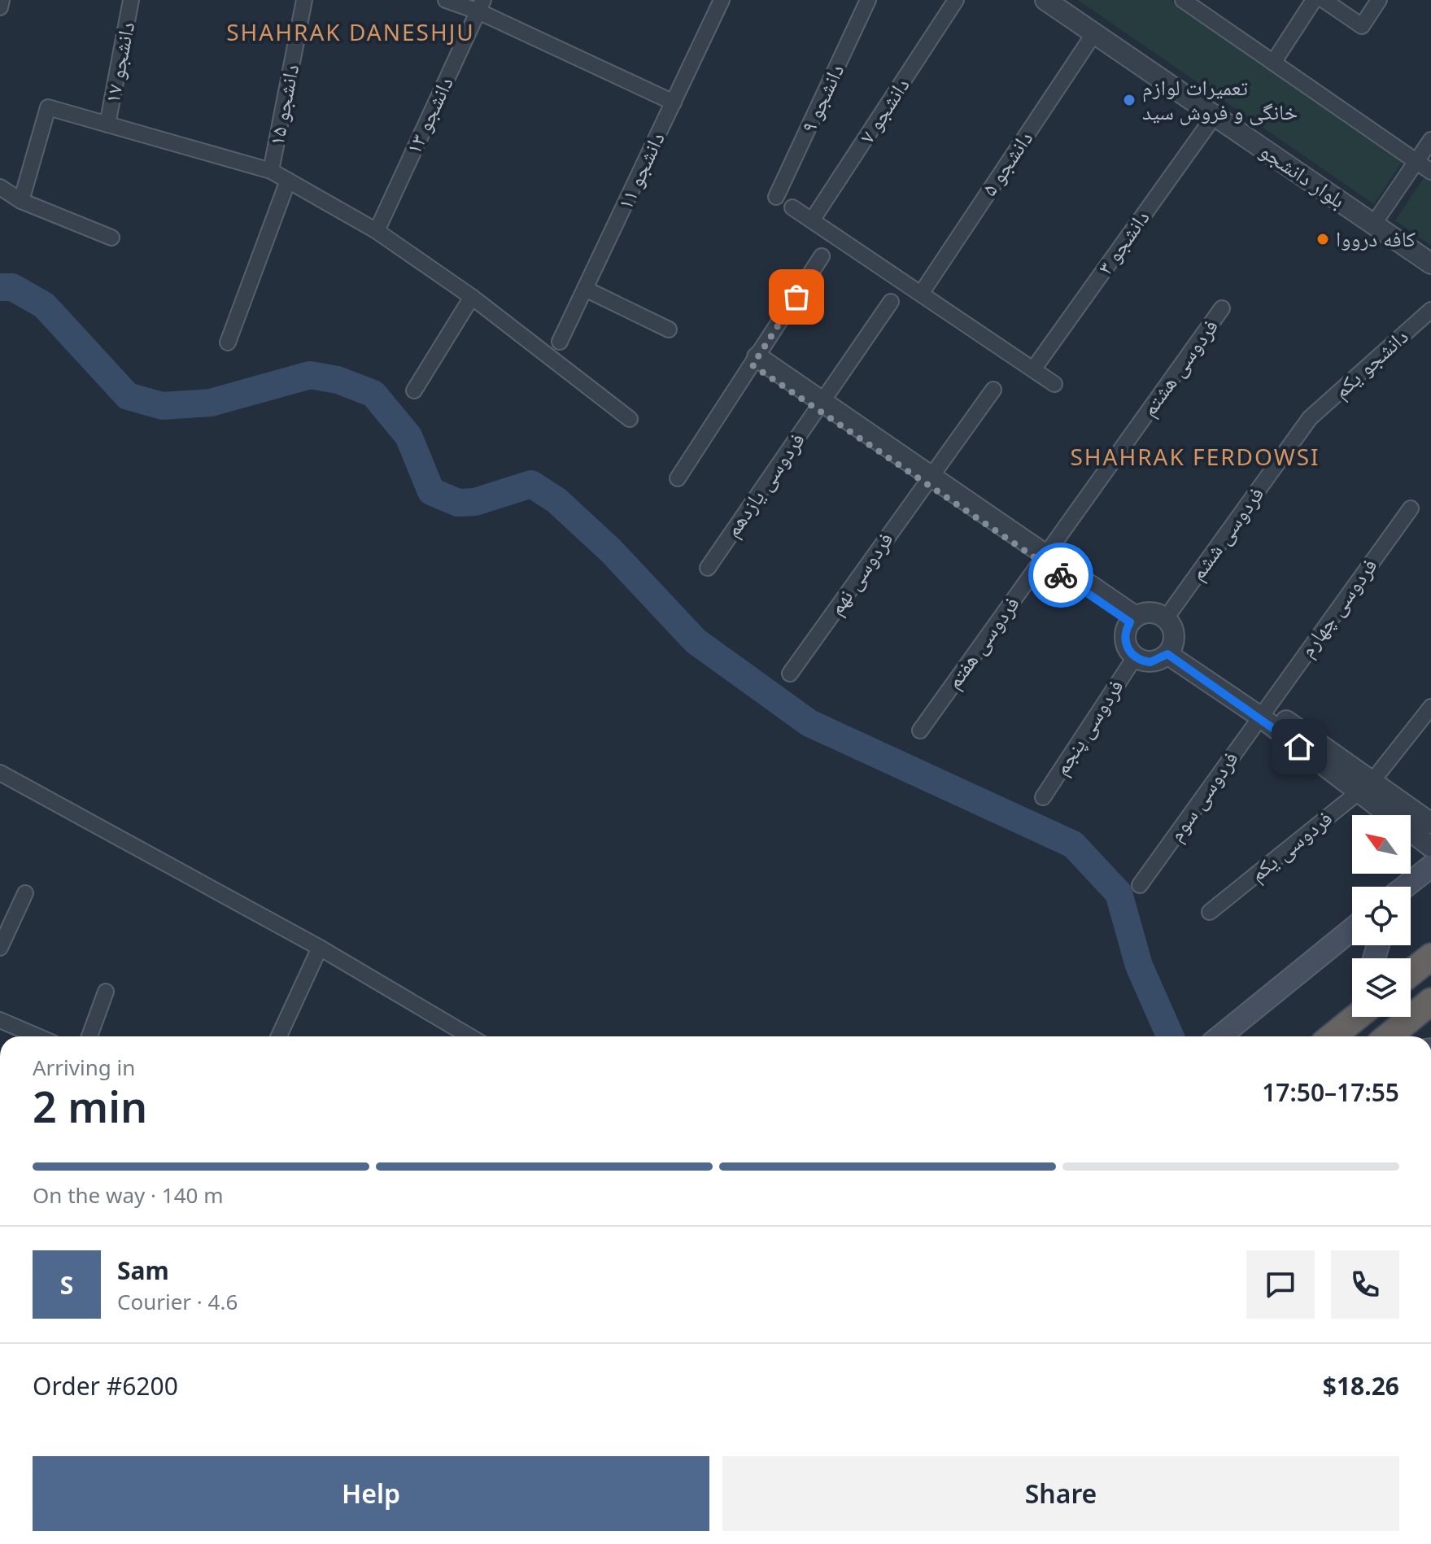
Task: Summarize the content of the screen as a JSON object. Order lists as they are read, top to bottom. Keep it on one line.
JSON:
{"streets":{"street":["دانشجو ۱۷","دانشجو ۹","دانشجو ۱۵","دانشجو ۷","دانشجو ۱۳","دانشجو ۵","دانشجو ۱۱","بلوار دانشجو","دانشجو ۳","دانشجو یکم","فردوسی هشتم","فردوسی یازدهم","فردوسی ششم","فردوسی نهم","فردوسی چهارم","فردوسی هفتم","فردوسی پنجم","فردوسی سوم","فردوسی یکم"]},"crossings":[["دانشجو ۵","بلوار دانشجو"],["بلوار دانشجو","دانشجو ۳"],["دانشجو یکم","فردوسی ششم"],["فردوسی هشتم","فردوسی هفتم"],["فردوسی ششم","فردوسی پنجم"],["فردوسی چهارم","فردوسی سوم"]],"districts":["SHAHRAK DANESHJU","SHAHRAK FERDOWSI"],"places":["تعمیرات لوازم خانگی و فروش سید","کافه درووا"],"north":"top left","page":{"heading":["2 min","Arriving in","17:50–17:55"],"panel":["Sam","Courier · 4.6","Order #6200","$18.26"],"bar":"On the way · 140 m","round":"S","buttons":["Help","Share"]}}
